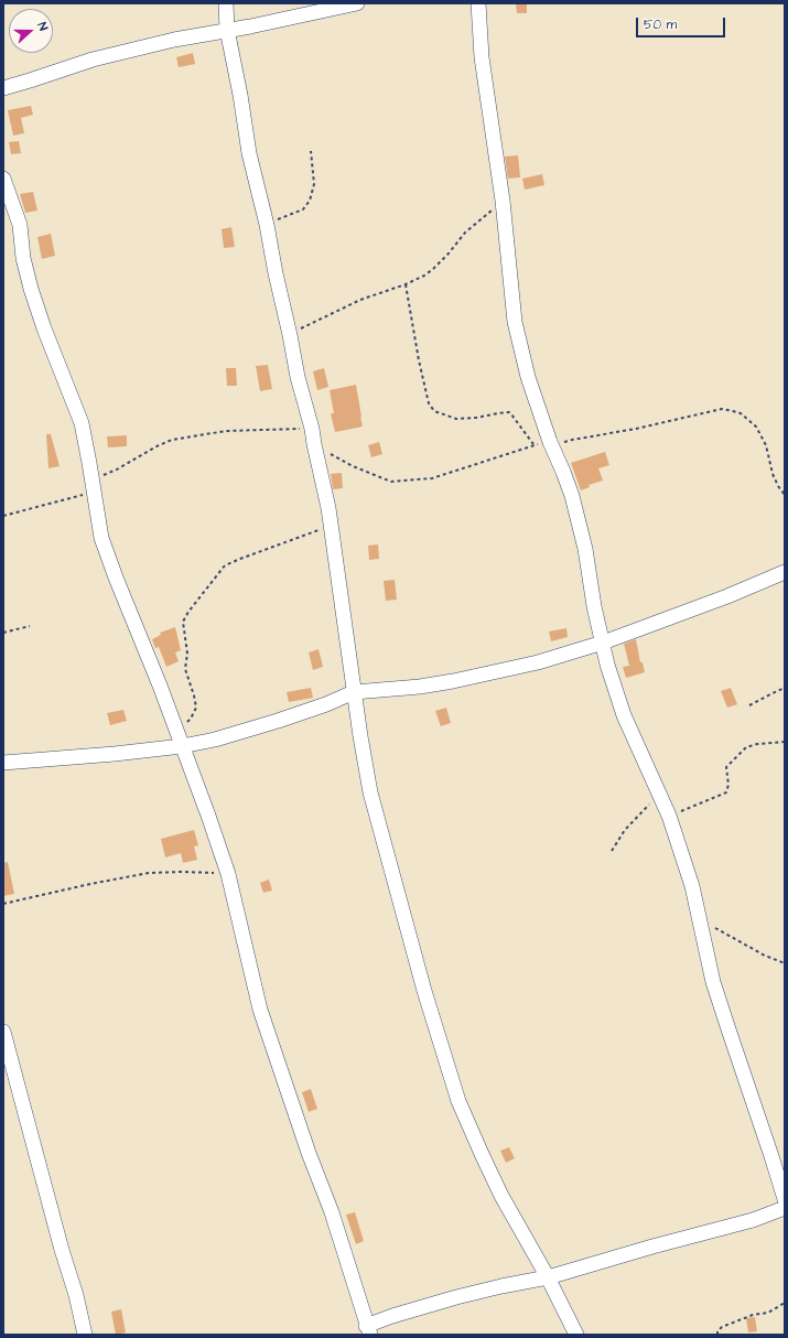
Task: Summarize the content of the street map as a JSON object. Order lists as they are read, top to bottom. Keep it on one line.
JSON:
{"scale_bar":"50 m","north":"right"}
